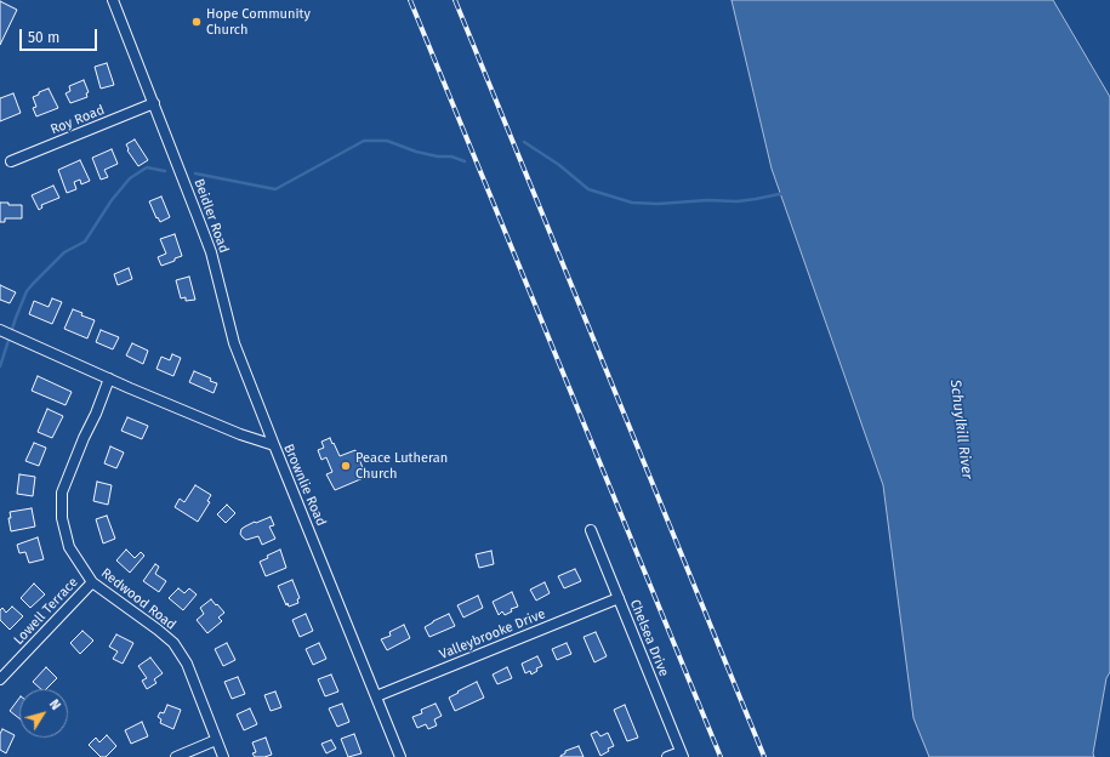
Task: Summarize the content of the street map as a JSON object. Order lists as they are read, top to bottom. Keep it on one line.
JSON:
{"streets":{"street":["Roy Road","Beidler Road","Brownlie Road","Redwood Road","Lowell Terrace","Valleybrooke Drive","Chelsea Drive"]},"crossings":[["Roy Road","Beidler Road"],["Beidler Road","Brownlie Road"],["Brownlie Road","Redwood Road"],["Brownlie Road","Valleybrooke Drive"],["Redwood Road","Lowell Terrace"],["Valleybrooke Drive","Chelsea Drive"]],"water":["Schuylkill River"],"places":["Hope Community Church","Peace Lutheran Church"],"scale_bar":"50 m","north":"top right"}
